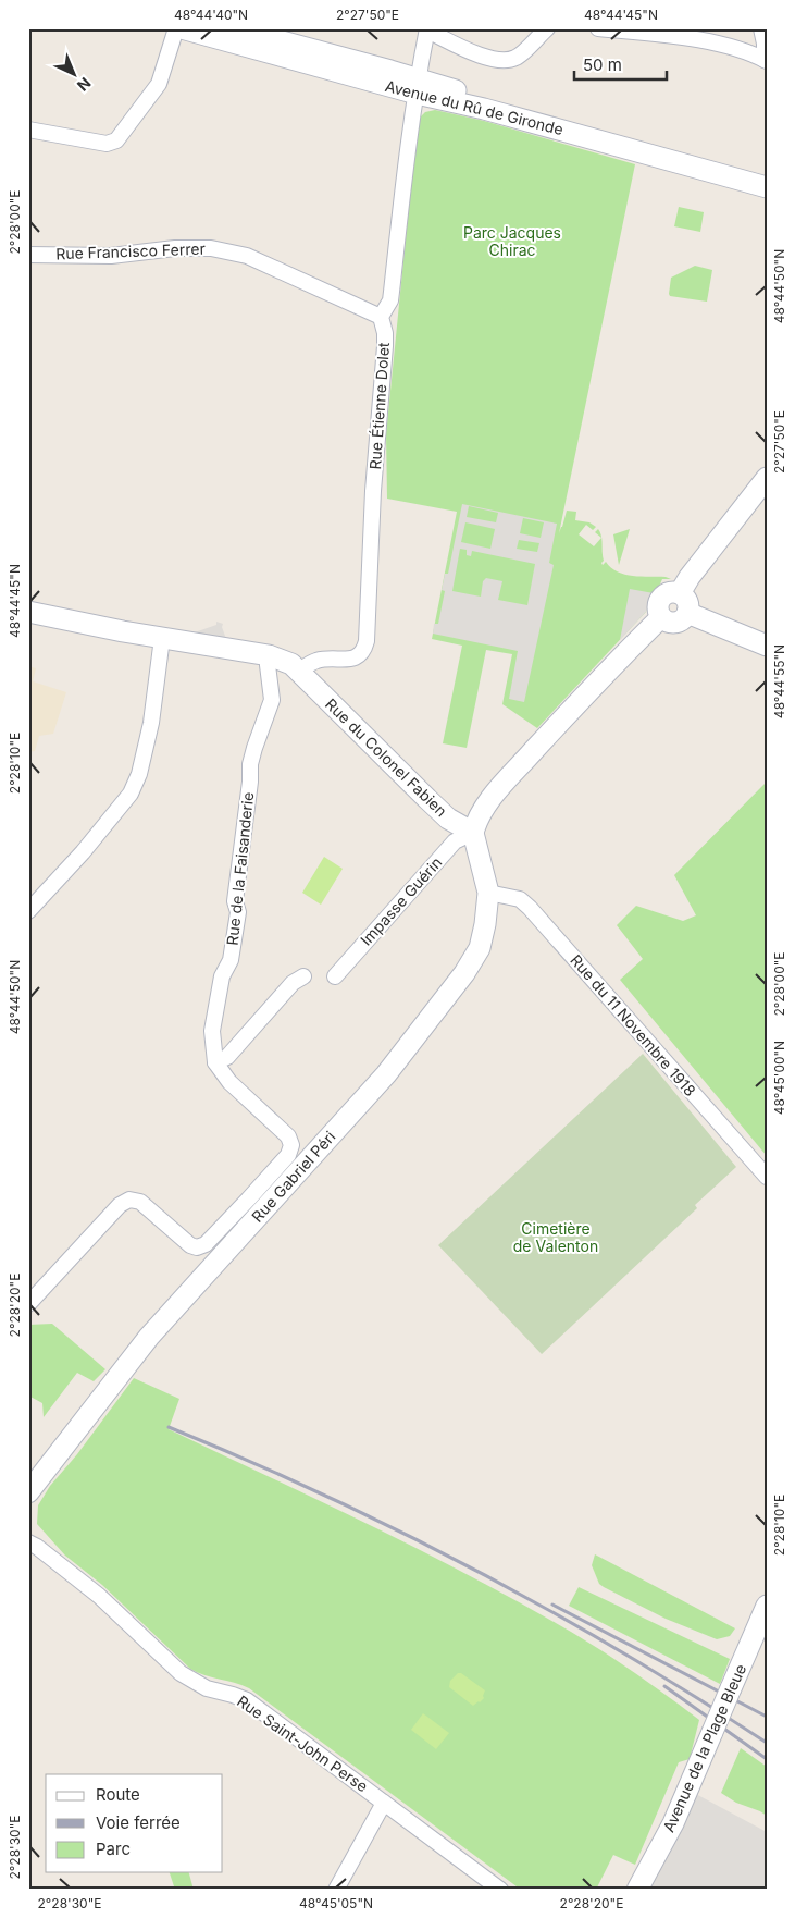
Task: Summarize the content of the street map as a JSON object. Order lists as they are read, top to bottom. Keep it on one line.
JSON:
{"streets":{"street":["Avenue du Rû de Gironde","Rue Francisco Ferrer","Rue Étienne Dolet","Rue du Colonel Fabien","Rue de la Faisanderie","Impasse Guérin","Rue du 11 Novembre 1918","Rue Gabriel Péri","Rue Saint-John Perse","Avenue de la Plage Bleue"]},"crossings":[["Rue Francisco Ferrer","Rue Étienne Dolet"],["Rue Étienne Dolet","Rue du Colonel Fabien"],["Rue du Colonel Fabien","Rue de la Faisanderie"],["Rue du Colonel Fabien","Impasse Guérin"],["Rue du Colonel Fabien","Rue Gabriel Péri"],["Impasse Guérin","Rue Gabriel Péri"],["Rue du 11 Novembre 1918","Rue Gabriel Péri"]],"parks":["Parc Jacques Chirac","Cimetière de Valenton"],"legend":["Route","Voie ferrée","Parc"],"scale_bar":"50 m","north":"bottom right","coordinates":["48°44'40\"N","2°27'50\"E","48°44'45\"N","2°28'00\"E","48°44'50\"N","48°44'55\"N","2°28'10\"E","48°45'00\"N","2°28'20\"E","2°28'30\"E","48°45'05\"N"]}
